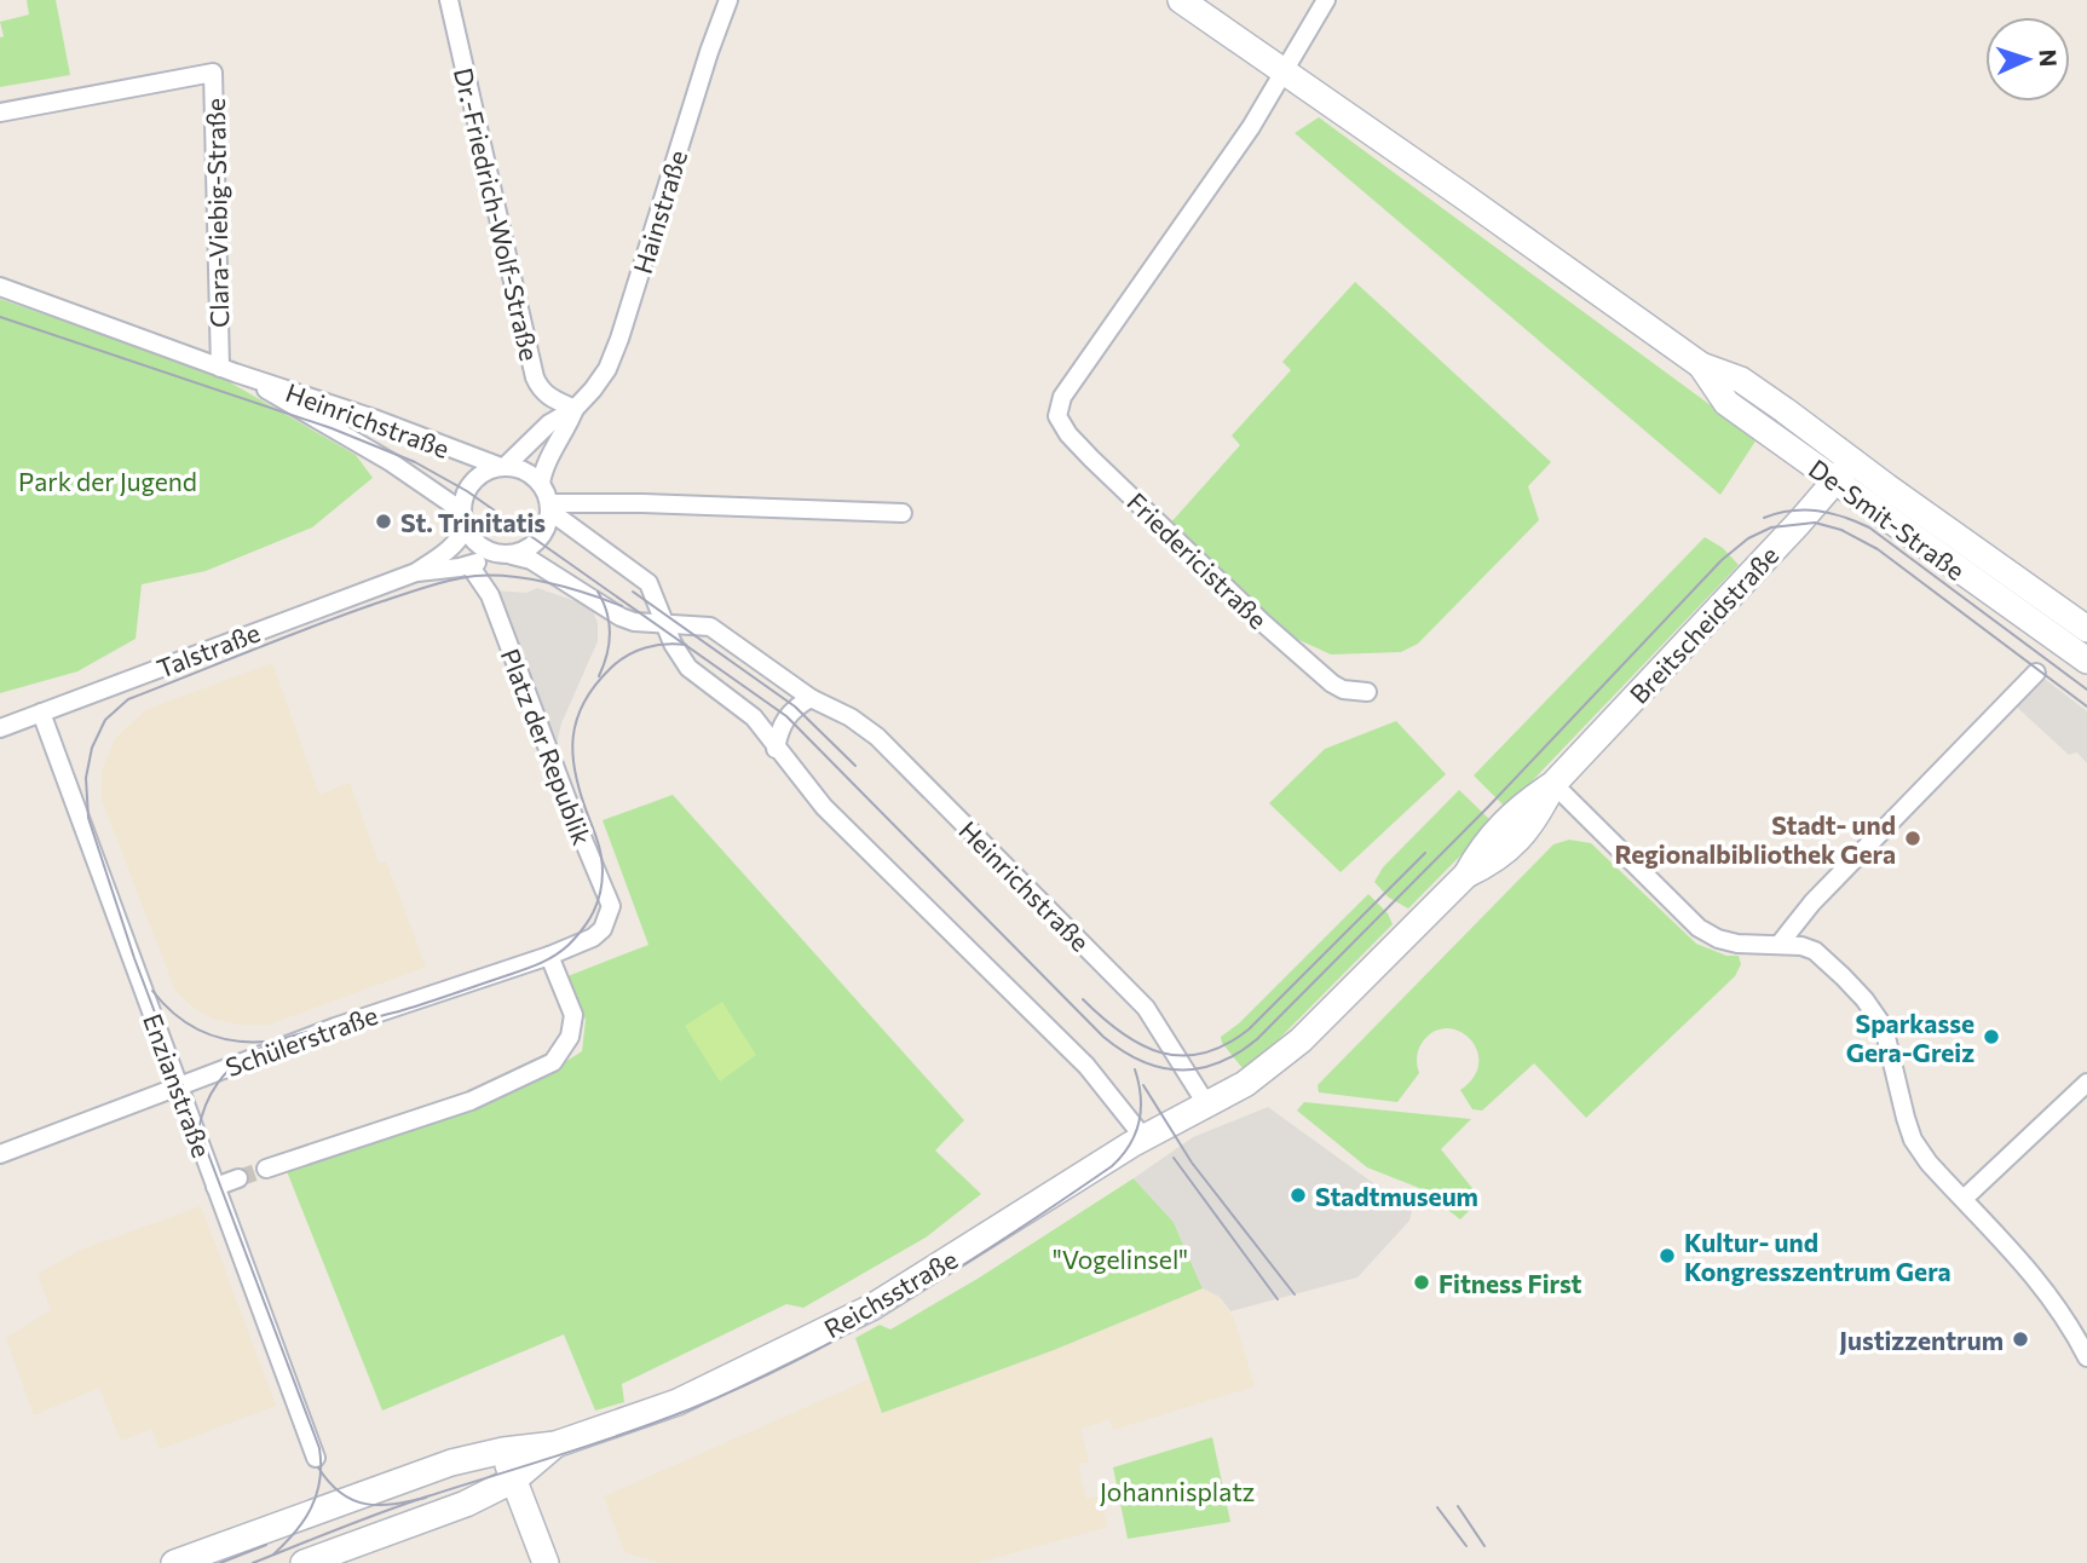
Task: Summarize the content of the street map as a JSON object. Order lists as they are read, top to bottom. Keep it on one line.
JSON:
{"streets":{"main road":["De-Smit-Straße","Breitscheidstraße","Reichsstraße"],"street":["Hainstraße","Clara-Viebig-Straße","Dr.-Friedrich-Wolf-Straße","Heinrichstraße","Friedericistraße","Talstraße","Platz der Republik","Schülerstraße","Enzianstraße"]},"crossings":[["Hainstraße","Dr.-Friedrich-Wolf-Straße"],["Hainstraße","Heinrichstraße"],["Hainstraße","Talstraße"],["Clara-Viebig-Straße","Heinrichstraße"],["Heinrichstraße","Breitscheidstraße"],["Heinrichstraße","Talstraße"],["Heinrichstraße","Reichsstraße"],["De-Smit-Straße","Friedericistraße"],["De-Smit-Straße","Breitscheidstraße"],["Breitscheidstraße","Reichsstraße"],["Talstraße","Platz der Republik"],["Talstraße","Enzianstraße"],["Platz der Republik","Schülerstraße"],["Schülerstraße","Enzianstraße"]],"parks":["Park der Jugend","\"Vogelinsel\"","Johannisplatz"],"places":["St. Trinitatis","Stadt- und Regionalbibliothek Gera","Sparkasse Gera-Greiz","Stadtmuseum","Kultur- und Kongresszentrum Gera","Fitness First","Justizzentrum"],"north":"right"}
